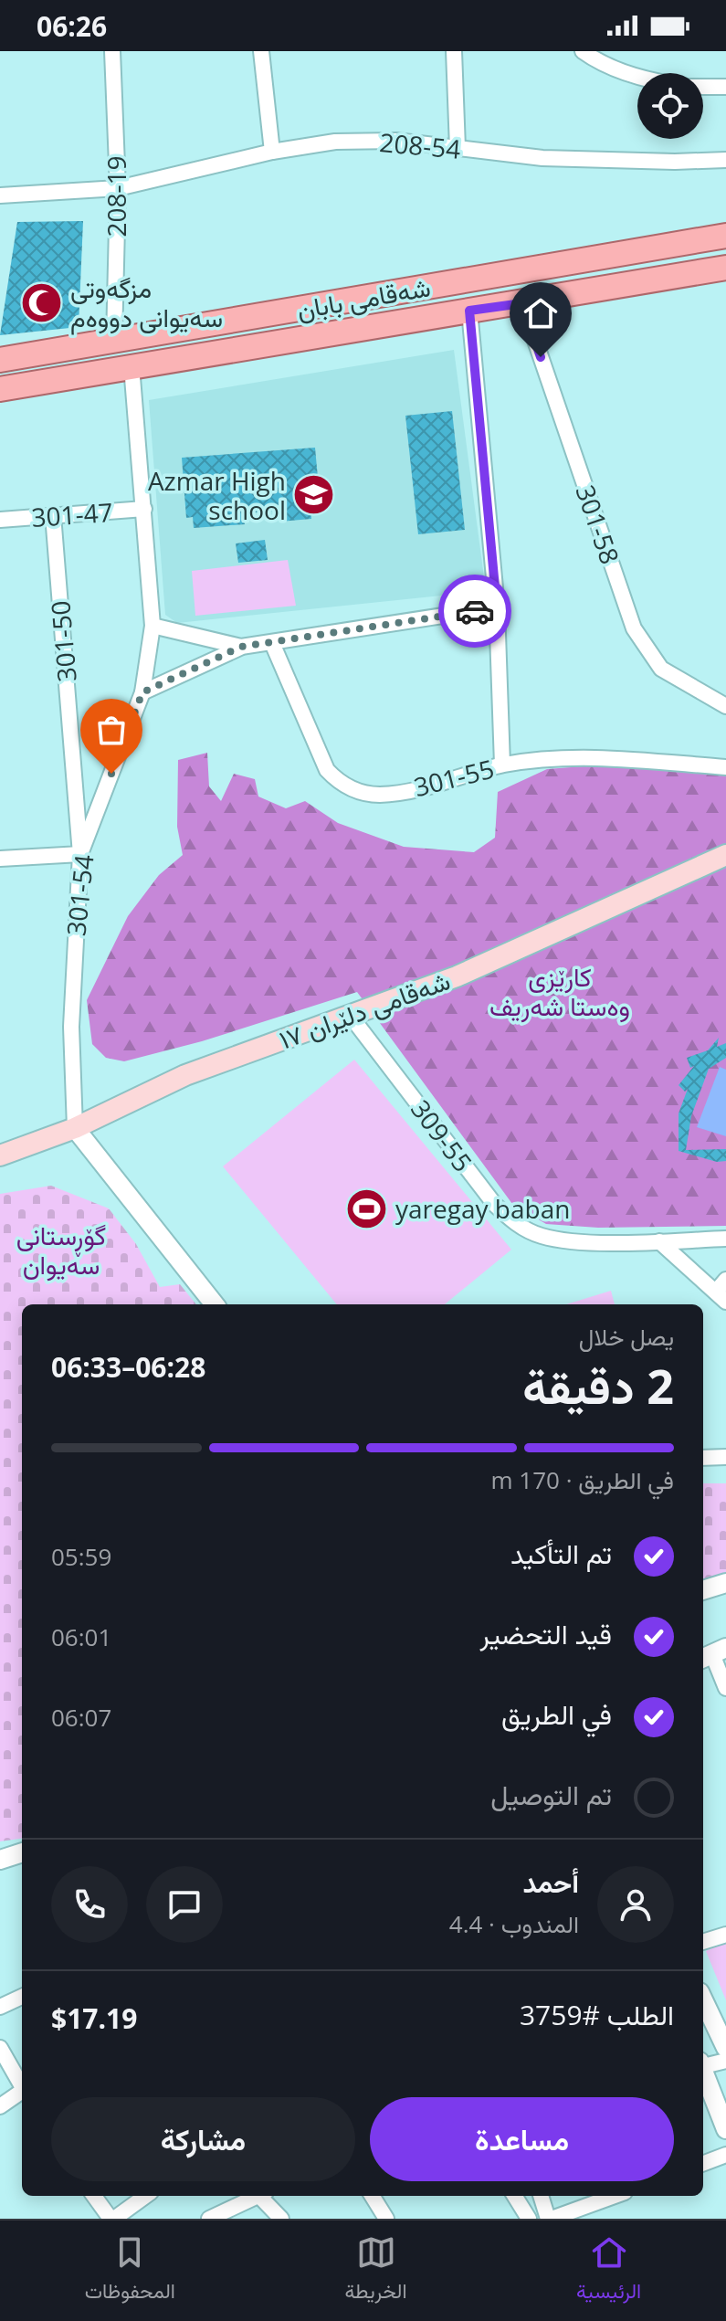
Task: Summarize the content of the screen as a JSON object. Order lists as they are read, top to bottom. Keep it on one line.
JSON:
{"streets":{"main road":["شەقامی بابان","شەقامی دلێران ١٧"],"street":["208-54","208-19","301-47","301-58","301-50","301-55","301-54","309-55"]},"crossings":[["208-54","208-19"],["208-19","شەقامی بابان"],["301-47","301-50"],["301-47","301-54"],["301-50","301-54"],["301-54","شەقامی دلێران ١٧"],["شەقامی دلێران ١٧","309-55"]],"parks":["کارێزی وەستا شەریف","گۆڕستانی سەیوان"],"places":{"mosque":["مزگەوتی سەیوانی دووەم"],"school or university":["Azmar High school"],"sports":["yaregay baban"]},"page":{"status":"06:26","heading":["2 دقيقة","يصل خلال","06:28–06:33"],"panel":["أحمد","المندوب · 4.4","الطلب #3759","$17.19"],"bar":"في الطريق · 170 m","list":[["تم التأكيد","05:59"],["قيد التحضير","06:01"],["في الطريق","06:07"],"تم التوصيل"],"buttons":["مساعدة","مشاركة"],"tabs":["الرئيسية","الخريطة","المحفوظات"]}}
